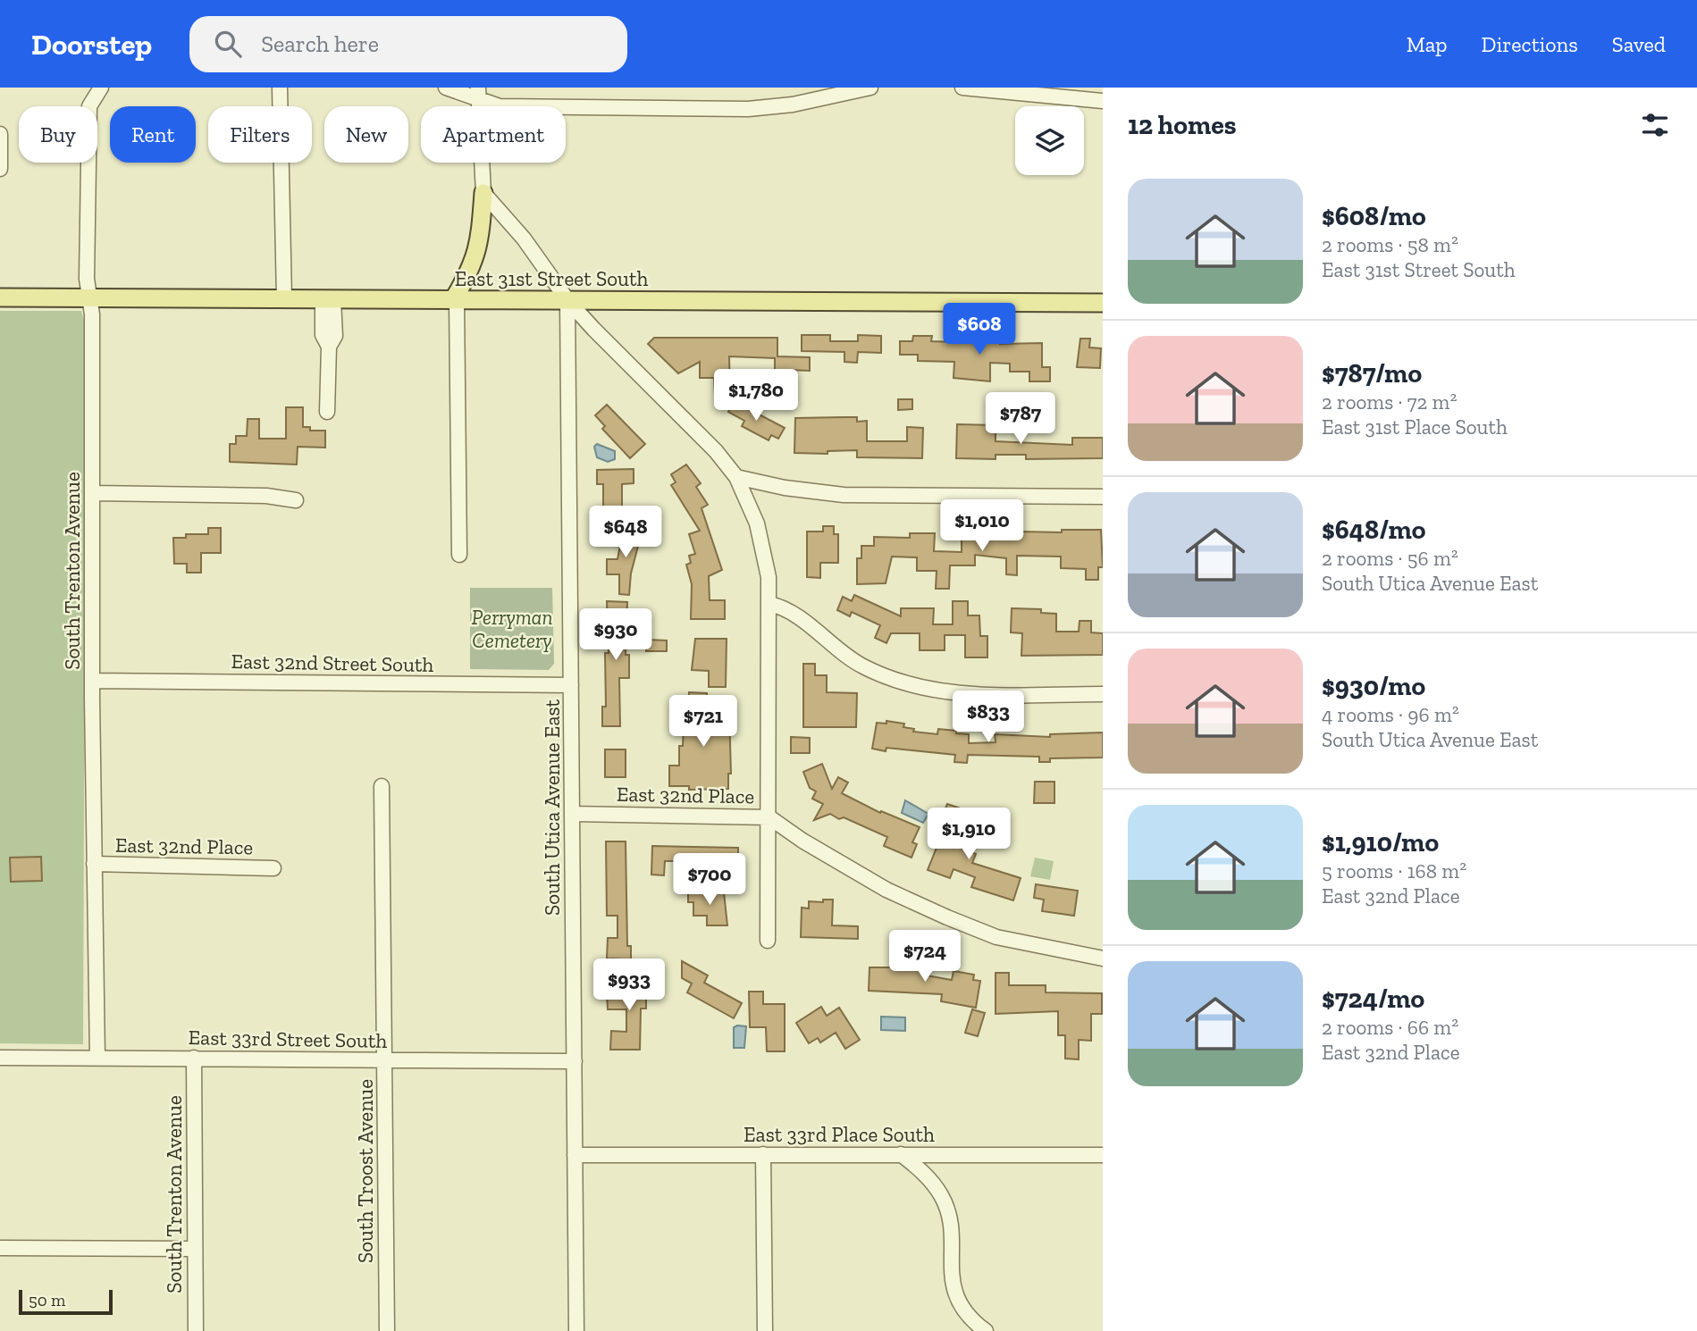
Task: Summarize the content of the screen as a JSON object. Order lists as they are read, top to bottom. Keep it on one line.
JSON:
{"streets":{"main road":["East 31st Street South"],"street":["South Trenton Avenue","East 32nd Street South","East 32nd Place","South Utica Avenue East","East 33rd Street South","East 33rd Place South","South Troost Avenue"]},"crossings":[["East 31st Street South","South Trenton Avenue"],["East 31st Street South","South Utica Avenue East"],["South Trenton Avenue","East 32nd Street South"],["South Trenton Avenue","East 32nd Place"],["South Trenton Avenue","East 33rd Street South"],["East 32nd Street South","South Utica Avenue East"],["East 32nd Place","South Utica Avenue East"],["South Utica Avenue East","East 33rd Street South"],["South Utica Avenue East","East 33rd Place South"],["East 33rd Street South","South Troost Avenue"]],"parks":["Perryman Cemetery"],"scale_bar":"50 m","page":{"header":"Doorstep","search":"Search here","nav":["Map","Directions","Saved"],"heading":"12 homes","chip":["Buy","Rent","Filters","New","Apartment"],"list":[{"name":"$608/mo","note":"2 rooms · 58 m² · East 31st Street South"},{"name":"$787/mo","note":"2 rooms · 72 m² · East 31st Place South"},{"name":"$648/mo","note":"2 rooms · 56 m² · South Utica Avenue East"},{"name":"$930/mo","note":"4 rooms · 96 m² · South Utica Avenue East"},{"name":"$1,910/mo","note":"5 rooms · 168 m² · East 32nd Place"},{"name":"$724/mo","note":"2 rooms · 66 m² · East 32nd Place"}],"price":["$608","$1,780","$787","$1,010","$648","$930","$833","$721","$1,910","$700","$724","$933"],"scale":"50 m"}}
